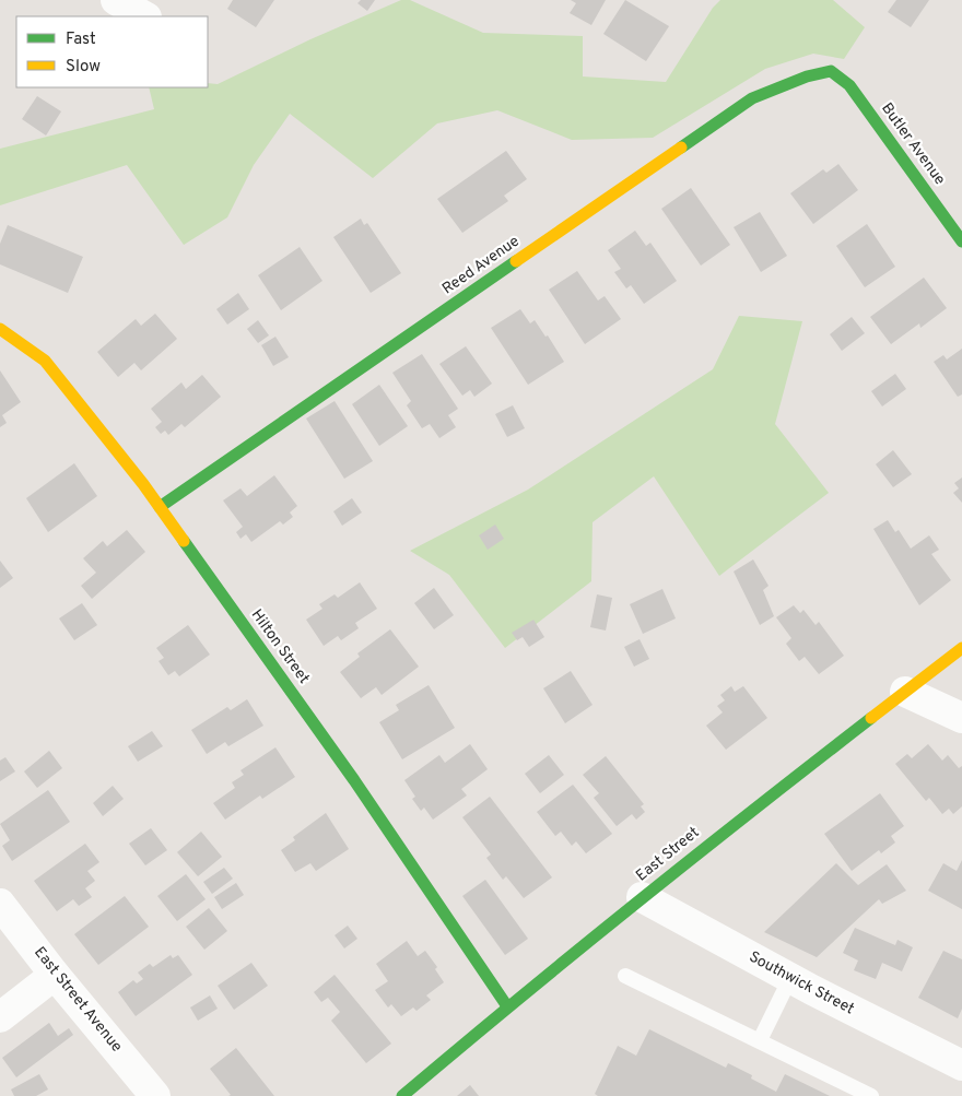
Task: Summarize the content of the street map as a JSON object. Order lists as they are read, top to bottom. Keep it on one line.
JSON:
{"streets":{"street":["Butler Avenue","Reed Avenue","Hilton Street","East Street","Southwick Street","East Street Avenue"]},"crossings":[["Butler Avenue","Reed Avenue"],["Reed Avenue","Hilton Street"],["Hilton Street","East Street"],["East Street","Southwick Street"]],"legend":["Fast","Slow"]}
